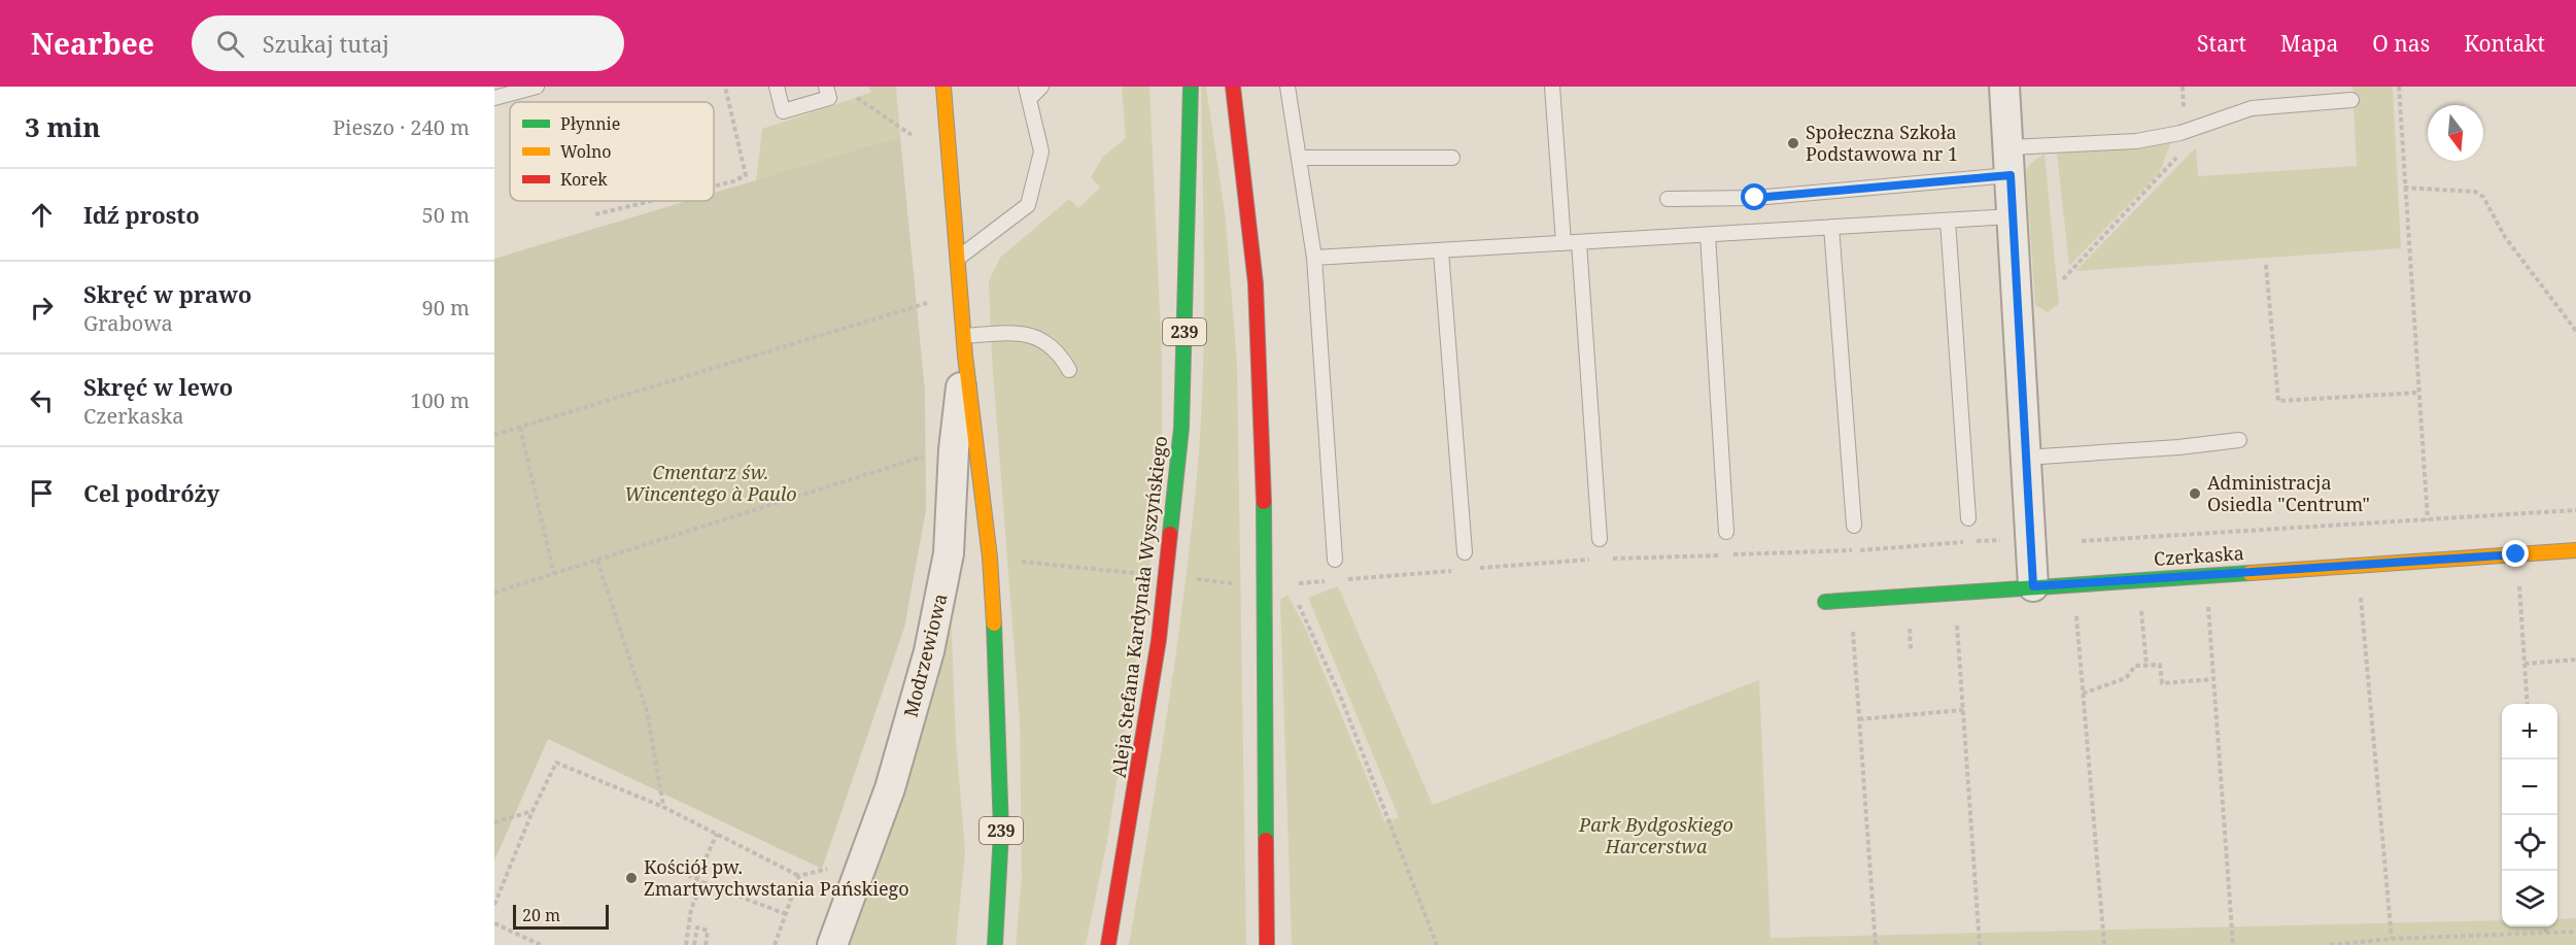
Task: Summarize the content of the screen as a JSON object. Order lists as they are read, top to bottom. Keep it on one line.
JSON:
{"streets":{"main road":["239","Czerkaska","Aleja Stefana Kardynała Wyszyńskiego"],"street":["Modrzewiowa"]},"crossings":[["239","Modrzewiowa"]],"parks":["Cmentarz św. Wincentego à Paulo","Park Bydgoskiego Harcerstwa"],"places":["Społeczna Szkoła Podstawowa nr 1","Administracja Osiedla \"Centrum\"","Kościół pw. Zmartwychwstania Pańskiego"],"legend":["Płynnie","Wolno","Korek"],"scale_bar":"20 m","north":"bottom","page":{"header":"Nearbee","search":"Szukaj tutaj","nav":["Start","Mapa","O nas","Kontakt"],"heading":["3 min","Pieszo · 240 m"],"list":[["Idź prosto","50 m"],["Skręć w prawo","Grabowa","90 m"],["Skręć w lewo","Czerkaska","100 m"],"Cel podróży"],"map_buttons":["+","−"],"scale":"20 m"}}
